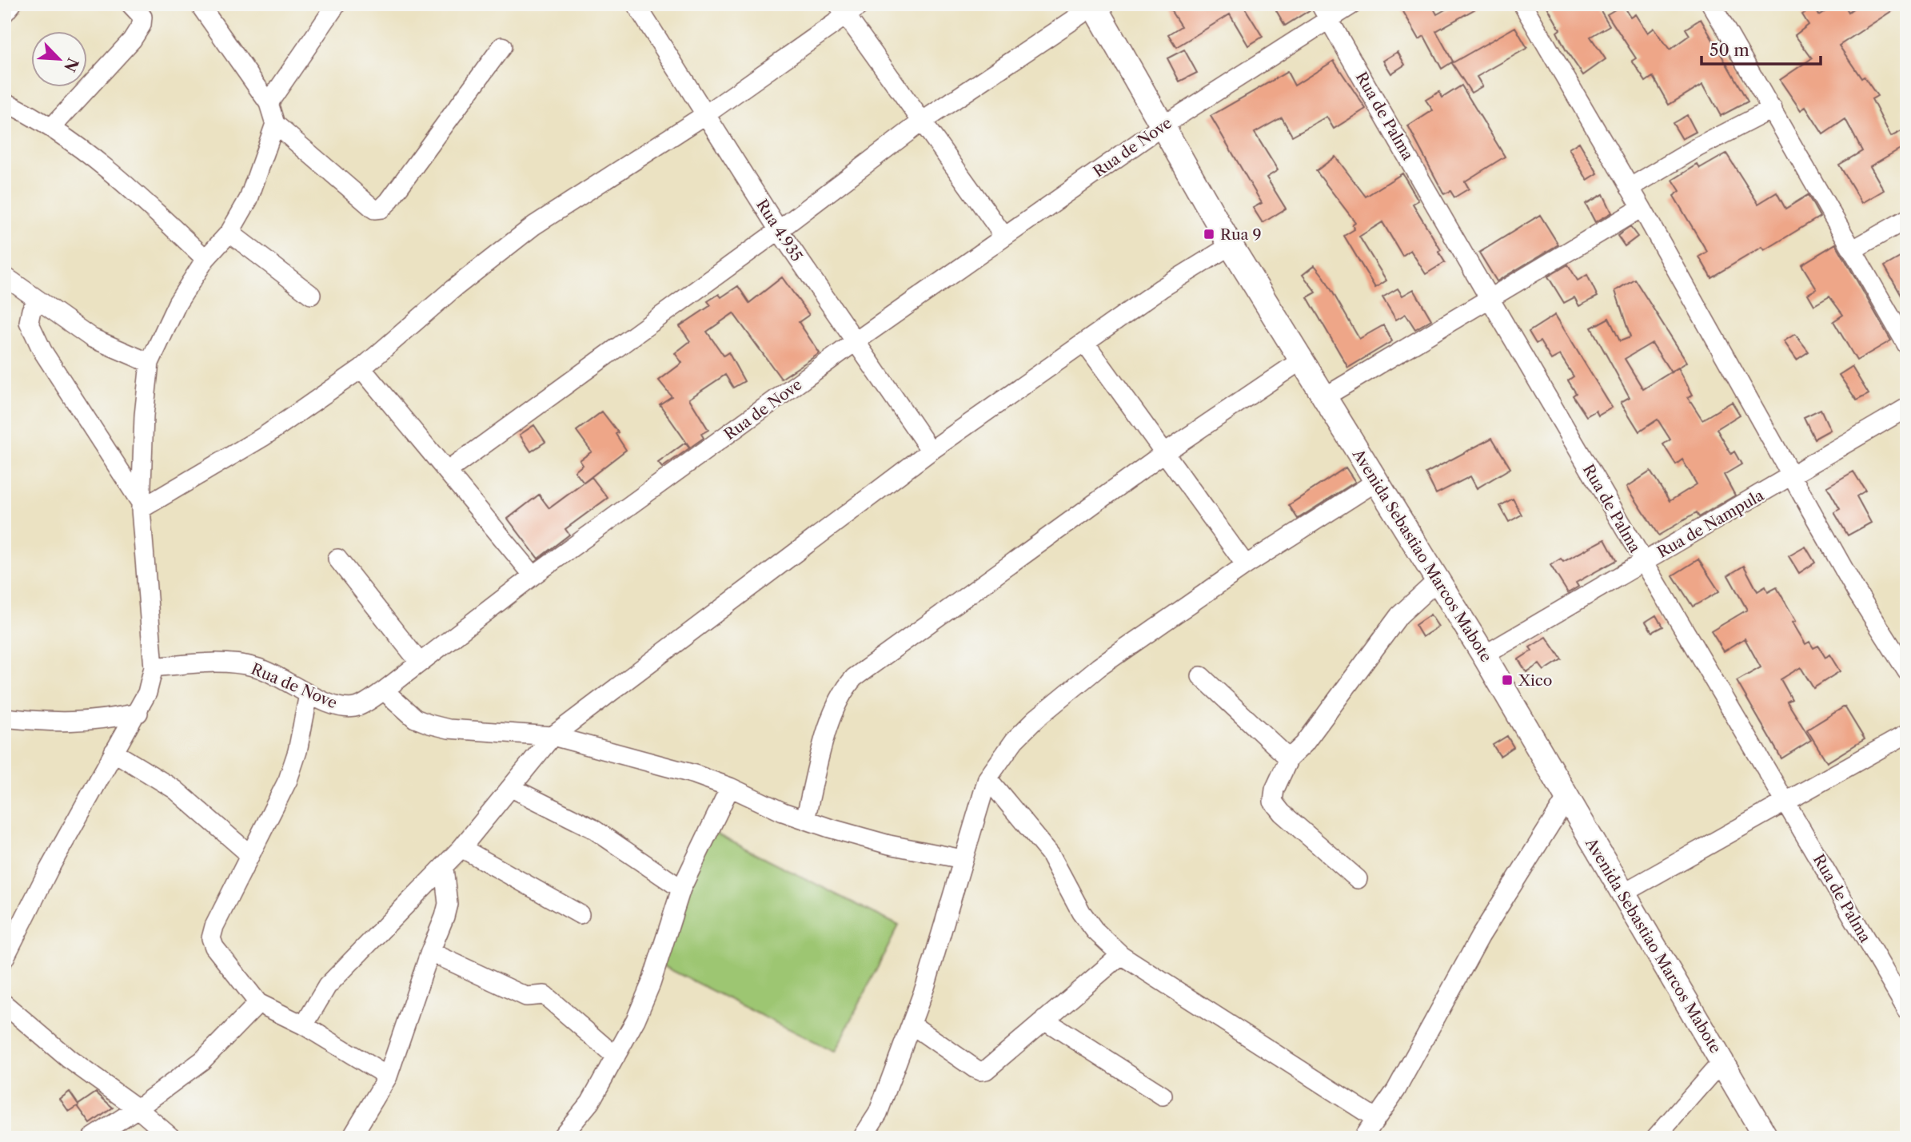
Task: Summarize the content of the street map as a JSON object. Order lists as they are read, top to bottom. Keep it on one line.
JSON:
{"streets":{"main road":["Avenida Sebastiao Marcos Mabote"],"street":["Rua de Palma","Rua de Nove","Rua 4.935","Rua de Nampula"]},"crossings":[["Rua de Palma","Rua de Nove"],["Rua de Palma","Rua de Nampula"],["Rua de Nove","Rua 4.935"],["Rua de Nove","Avenida Sebastiao Marcos Mabote"],["Rua de Nampula","Avenida Sebastiao Marcos Mabote"]],"places":{"transit":["Rua 9","Xico"]},"scale_bar":"50 m","north":"bottom right"}
